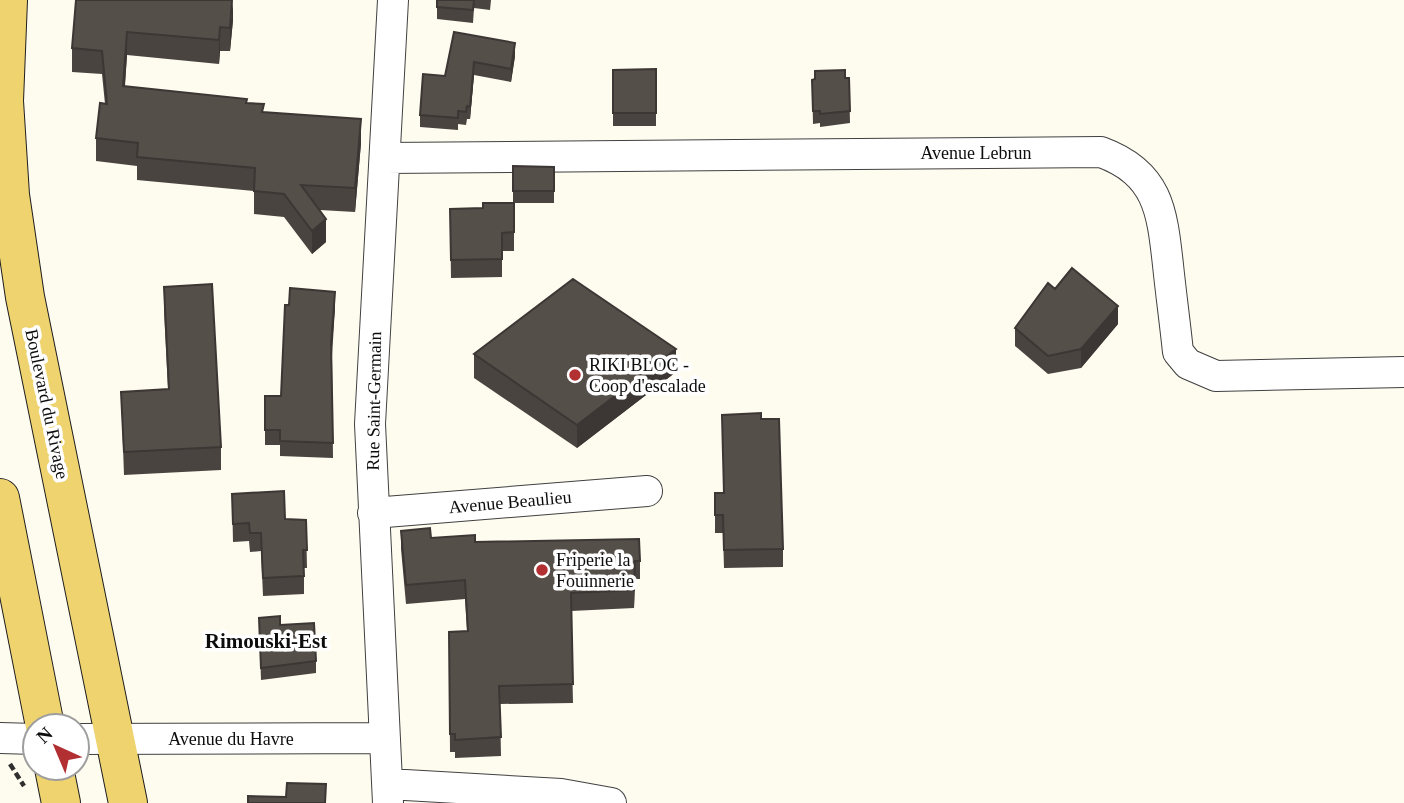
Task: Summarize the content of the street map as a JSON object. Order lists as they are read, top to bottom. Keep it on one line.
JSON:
{"streets":{"main road":["Boulevard du Rivage"],"street":["Avenue Lebrun","Rue Saint-Germain","Avenue Beaulieu","Avenue du Havre"]},"crossings":[["Avenue Lebrun","Rue Saint-Germain"],["Rue Saint-Germain","Avenue Beaulieu"],["Rue Saint-Germain","Avenue du Havre"],["Boulevard du Rivage","Avenue du Havre"]],"districts":["Rimouski-Est"],"places":["RIKI BLOC - Coop d'escalade","Friperie la Fouinnerie"],"north":"top left"}
